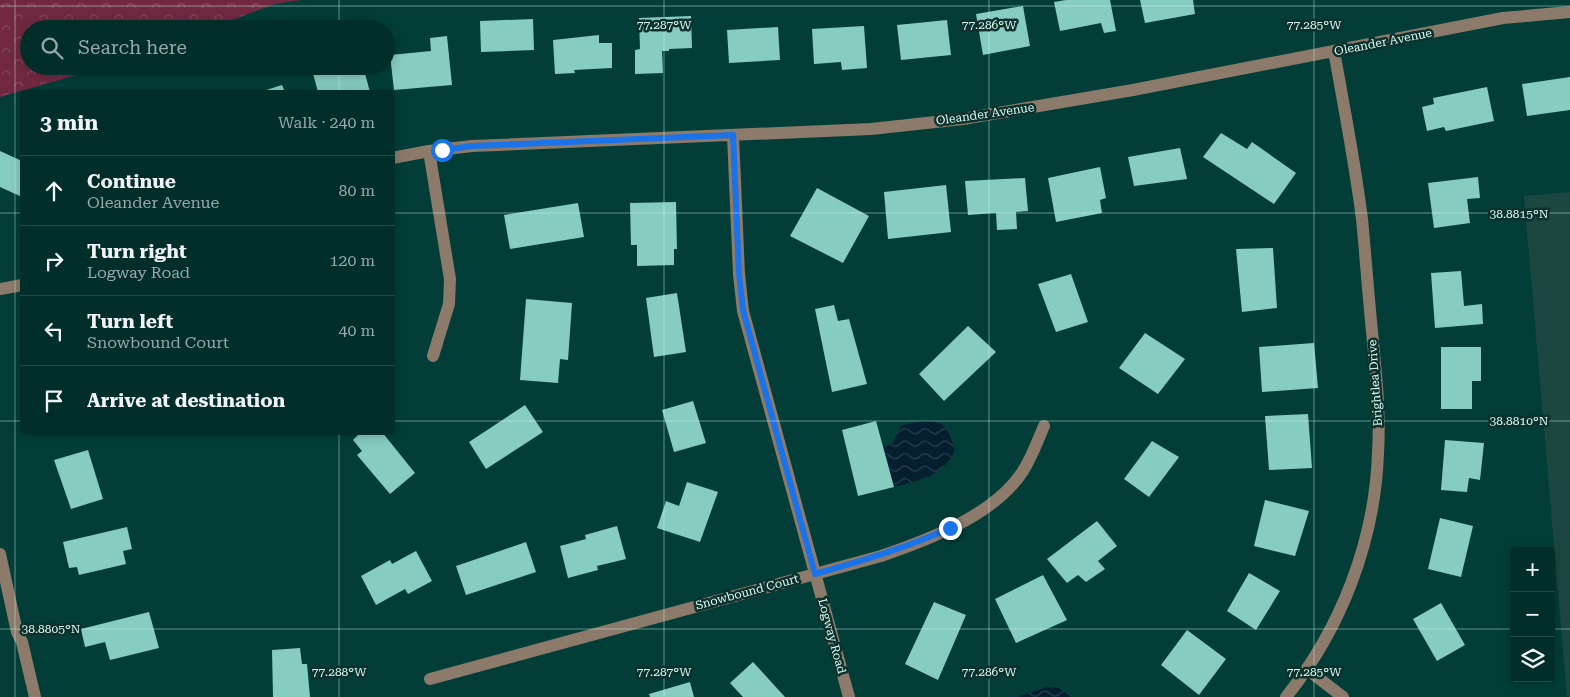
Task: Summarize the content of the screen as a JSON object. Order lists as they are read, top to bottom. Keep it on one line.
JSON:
{"streets":{"street":["Oleander Avenue","Brightlea Drive","Snowbound Court","Logway Road"]},"crossings":[["Oleander Avenue","Brightlea Drive"],["Oleander Avenue","Logway Road"],["Snowbound Court","Logway Road"]],"page":{"search":"Search here","heading":["3 min","Walk · 240 m"],"list":[["Continue","Oleander Avenue","80 m"],["Turn right","Logway Road","120 m"],["Turn left","Snowbound Court","40 m"],"Arrive at destination"],"map_buttons":["+","−"]},"coordinates":["77.287°W","77.286°W","77.285°W","38.8815°N","38.8810°N","38.8805°N","77.288°W"]}
